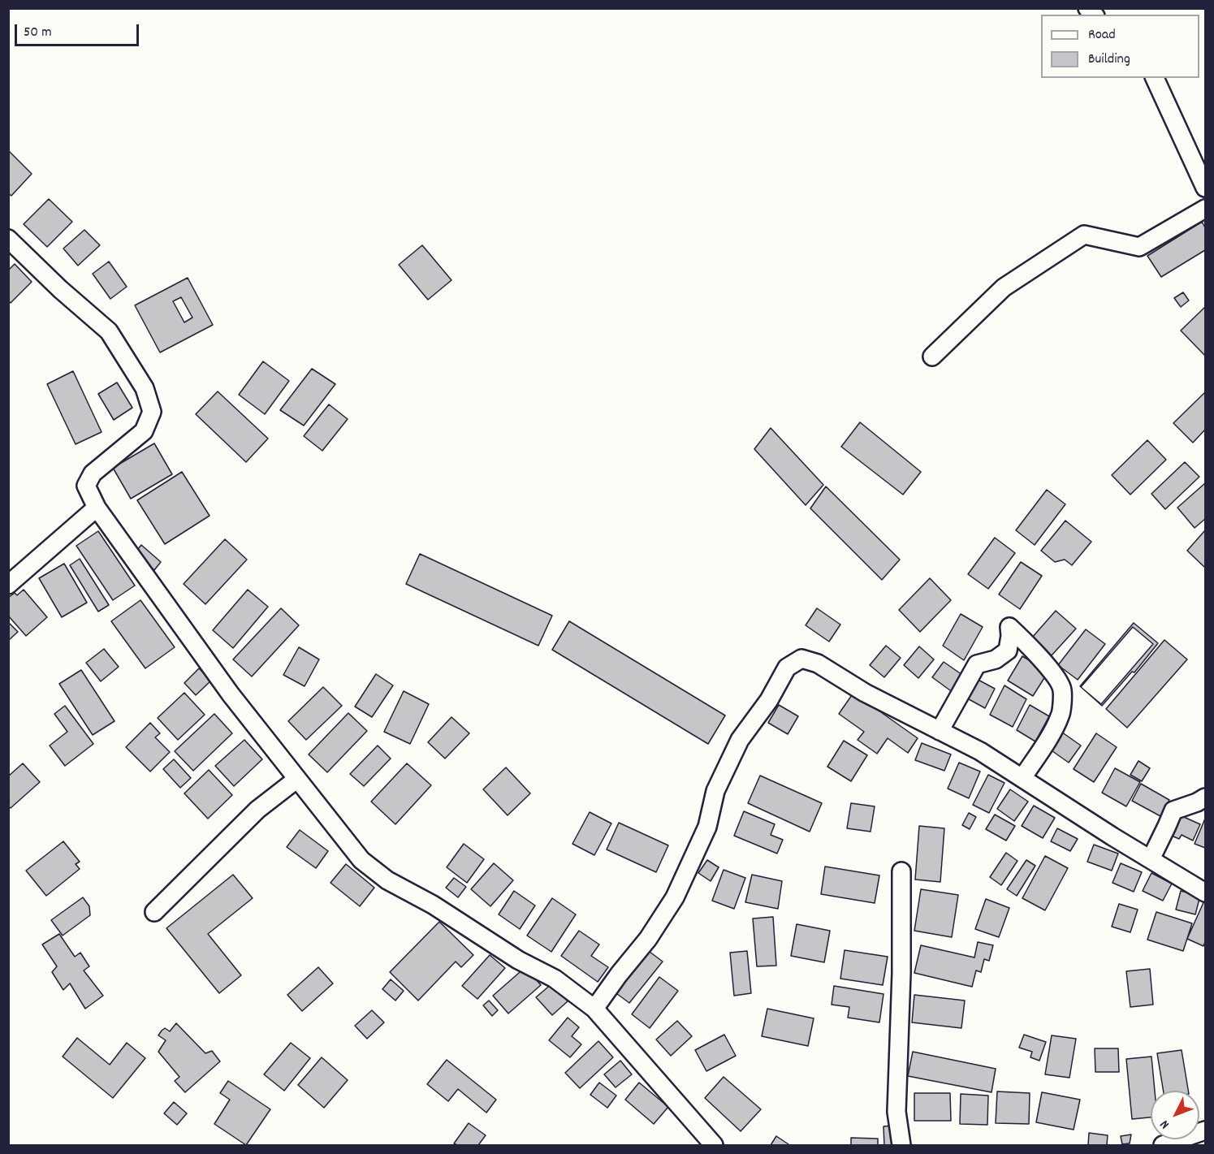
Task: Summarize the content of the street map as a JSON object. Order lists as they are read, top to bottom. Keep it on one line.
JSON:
{"legend":["Road","Building"],"scale_bar":"50 m","north":"bottom left"}
